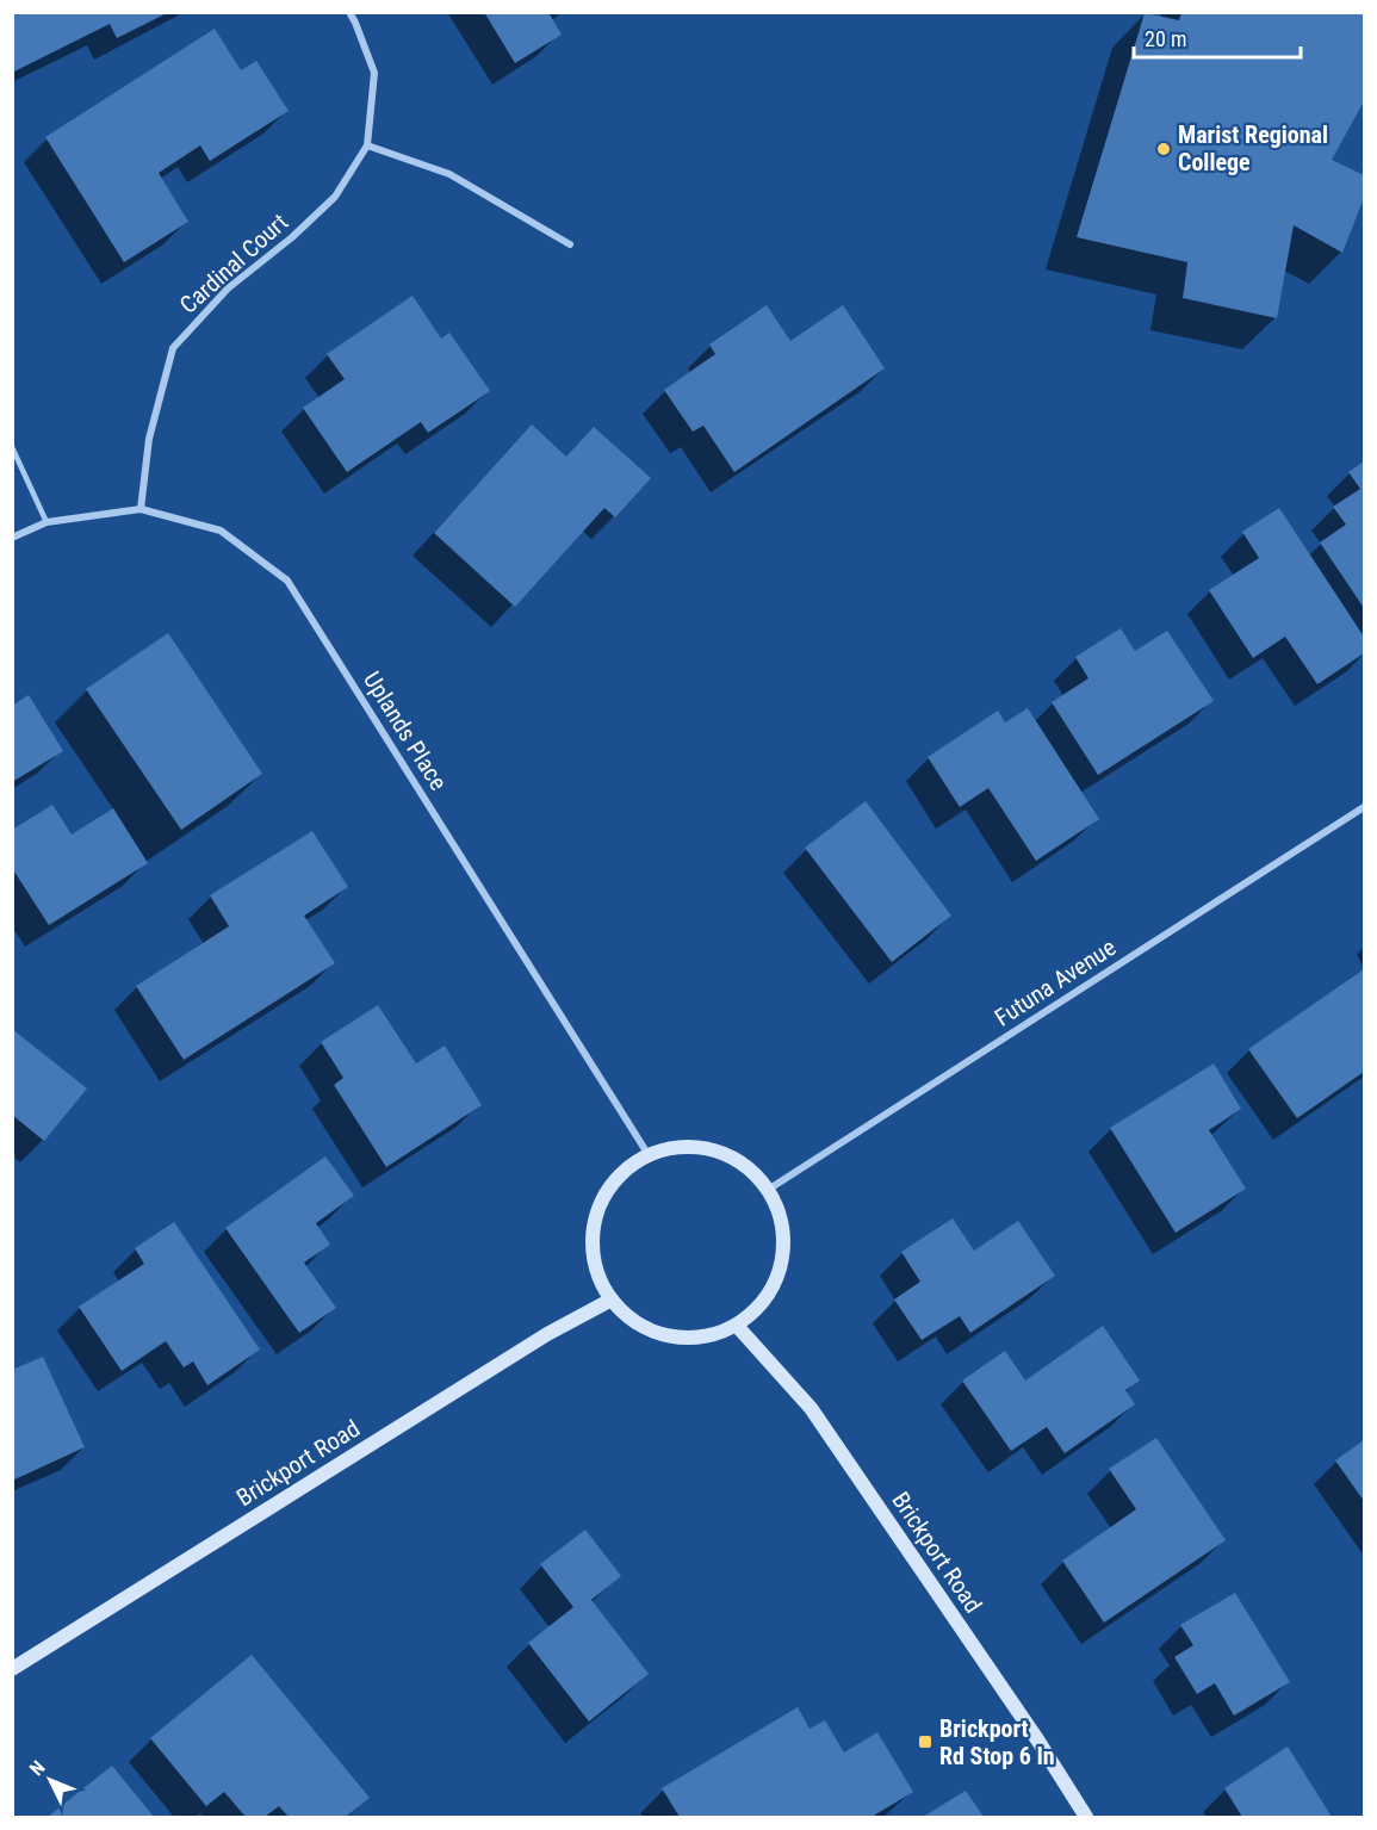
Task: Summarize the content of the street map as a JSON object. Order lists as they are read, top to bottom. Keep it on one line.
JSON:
{"streets":{"street":["Cardinal Court","Uplands Place","Futuna Avenue","Brickport Road"]},"crossings":[["Cardinal Court","Uplands Place"],["Uplands Place","Futuna Avenue"],["Uplands Place","Brickport Road"],["Futuna Avenue","Brickport Road"]],"places":{"other":["Marist Regional College"],"transit":["Brickport Rd Stop 6 In"]},"scale_bar":"20 m","north":"top left"}
